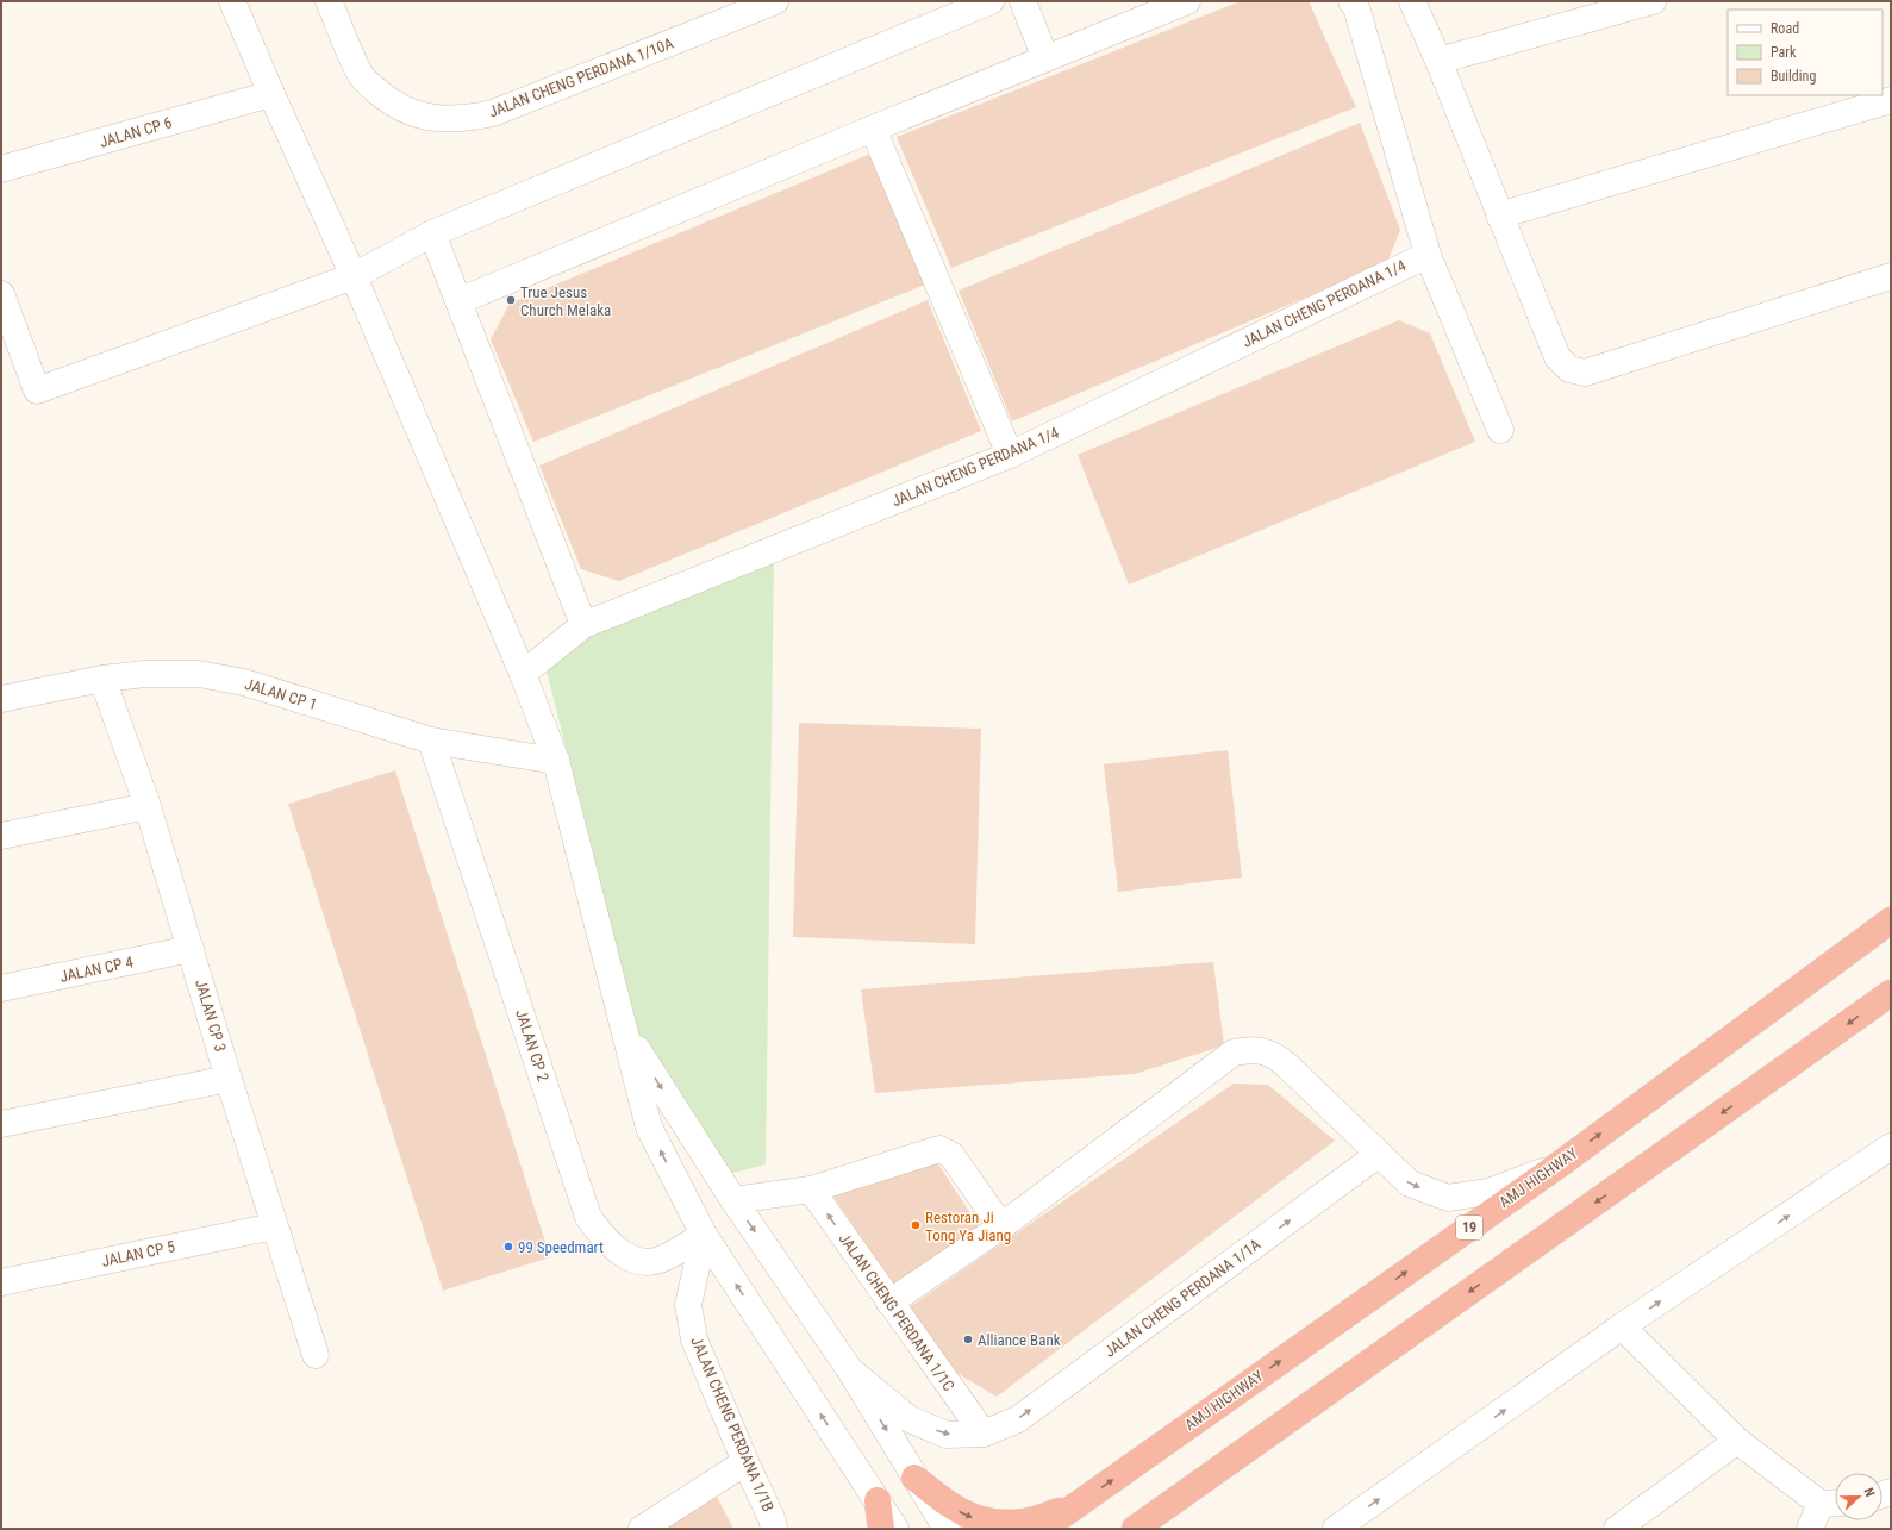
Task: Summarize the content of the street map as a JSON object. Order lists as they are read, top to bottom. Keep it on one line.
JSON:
{"streets":{"highway":["AMJ HIGHWAY","19"],"street":["JALAN CHENG PERDANA 1/10A","JALAN CP 6","JALAN CHENG PERDANA 1/4","JALAN CP 1","JALAN CP 4","JALAN CP 3","JALAN CP 2","JALAN CP 5","JALAN CHENG PERDANA 1/1A","JALAN CHENG PERDANA 1/1C","JALAN CHENG PERDANA 1/1B"]},"crossings":[["JALAN CP 1","JALAN CP 3"],["JALAN CP 1","JALAN CP 2"],["JALAN CP 4","JALAN CP 3"],["JALAN CP 3","JALAN CP 5"],["JALAN CP 2","JALAN CHENG PERDANA 1/1B"],["JALAN CHENG PERDANA 1/1A","JALAN CHENG PERDANA 1/1C"]],"one_way":["JALAN CHENG PERDANA 1/1A"],"places":["True Jesus Church Melaka","Restoran Ji Tong Ya Jiang","99 Speedmart","Alliance Bank"],"legend":["Road","Park","Building"],"north":"right"}
